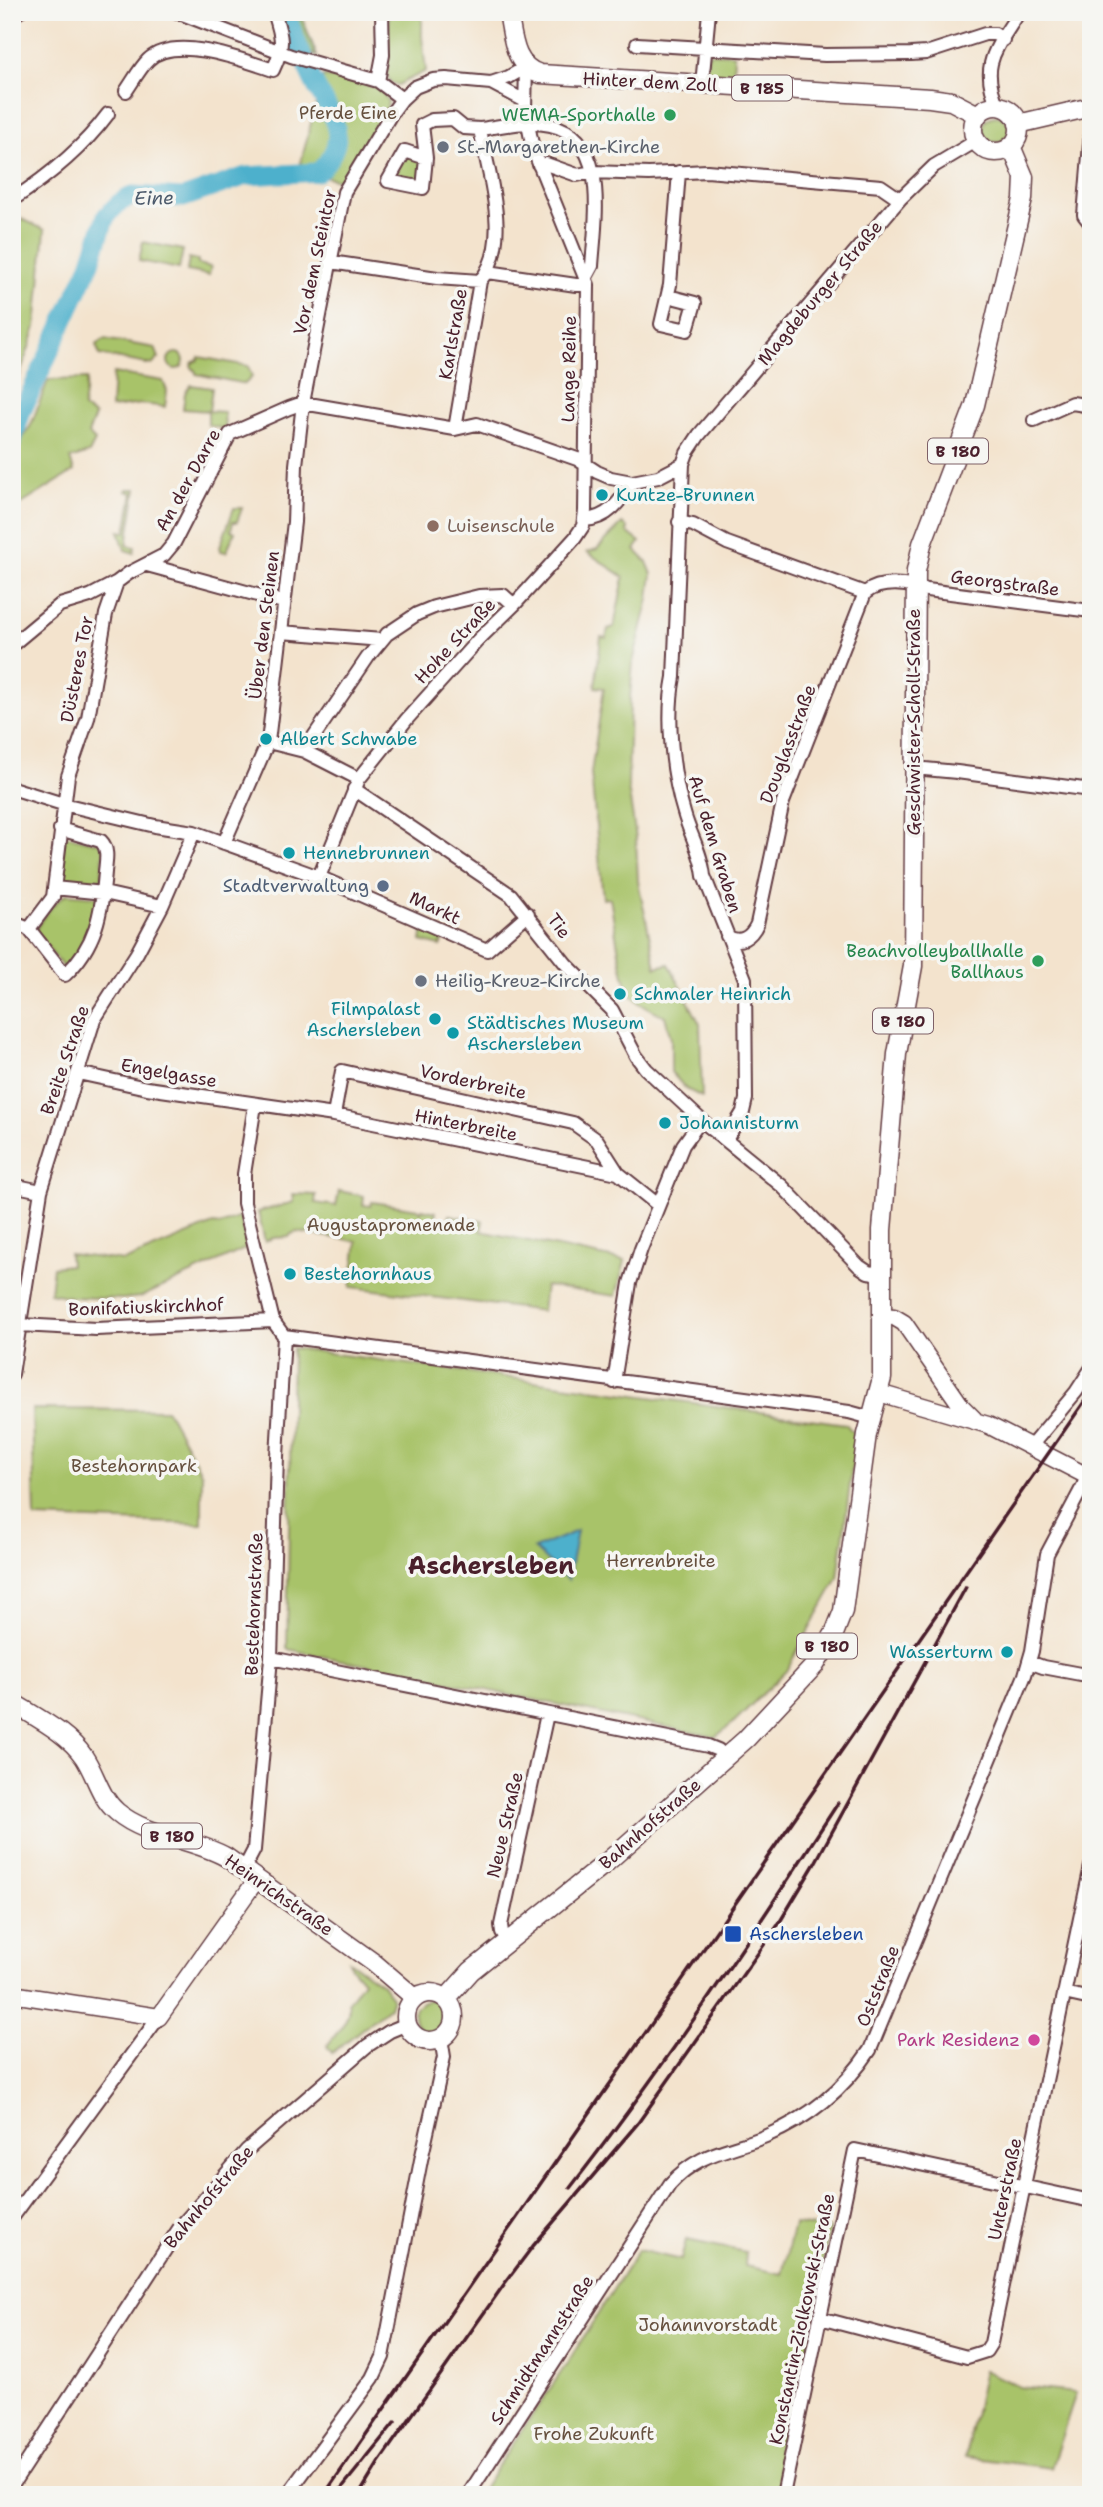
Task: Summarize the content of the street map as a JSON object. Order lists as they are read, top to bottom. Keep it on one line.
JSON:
{"streets":{"main road":["Hinter dem Zoll","B 185","B 180","Geschwister-Scholl-Straße","Bahnhofstraße","Heinrichstraße"],"street":["Vor dem Steintor","Magdeburger Straße","Karlstraße","Lange Reihe","An der Darre","Georgstraße","Über den Steinen","Hohe Straße","Düsteres Tor","Douglasstraße","Auf dem Graben","Markt","Tie","Breite Straße","Engelgasse","Vorderbreite","Hinterbreite","Bonifatiuskirchhof","Bestehornstraße","Neue Straße","Oststraße","Unterstraße","Konstantin-Ziolkowski-Straße","Schmidtmannstraße"]},"crossings":[["Hinter dem Zoll","Magdeburger Straße"],["Hinter dem Zoll","Lange Reihe"],["Hinter dem Zoll","Geschwister-Scholl-Straße"],["Vor dem Steintor","An der Darre"],["Vor dem Steintor","Über den Steinen"],["Magdeburger Straße","Geschwister-Scholl-Straße"],["Magdeburger Straße","Auf dem Graben"],["Lange Reihe","Hohe Straße"],["B 180","Geschwister-Scholl-Straße"],["B 180","Bahnhofstraße"],["An der Darre","Über den Steinen"],["An der Darre","Düsteres Tor"],["Georgstraße","Geschwister-Scholl-Straße"],["Über den Steinen","Markt"],["Über den Steinen","Tie"],["Hohe Straße","Tie"],["Düsteres Tor","Markt"],["Geschwister-Scholl-Straße","Tie"],["Douglasstraße","Auf dem Graben"],["Auf dem Graben","Tie"],["Markt","Tie"],["Markt","Breite Straße"],["Breite Straße","Engelgasse"],["Breite Straße","Bonifatiuskirchhof"],["Engelgasse","Hinterbreite"],["Vorderbreite","Hinterbreite"],["Bestehornstraße","Heinrichstraße"],["Bahnhofstraße","Neue Straße"],["Bahnhofstraße","Heinrichstraße"],["Oststraße","Schmidtmannstraße"],["Unterstraße","Konstantin-Ziolkowski-Straße"]],"districts":["Aschersleben"],"water":["Eine"],"parks":["Pferde Eine","Augustapromenade","Bestehornpark","Herrenbreite","Johannvorstadt","Frohe Zukunft"],"places":{"other":["WEMA-Sporthalle","St.-Margarethen-Kirche","Kuntze-Brunnen","Luisenschule","Albert Schwabe","Hennebrunnen","Stadtverwaltung","Beachvolleyballhalle Ballhaus","Heilig-Kreuz-Kirche","Schmaler Heinrich","Filmpalast Aschersleben","Städtisches Museum Aschersleben","Johannisturm","Bestehornhaus","Wasserturm","Park Residenz"],"transit":["Aschersleben"]}}
